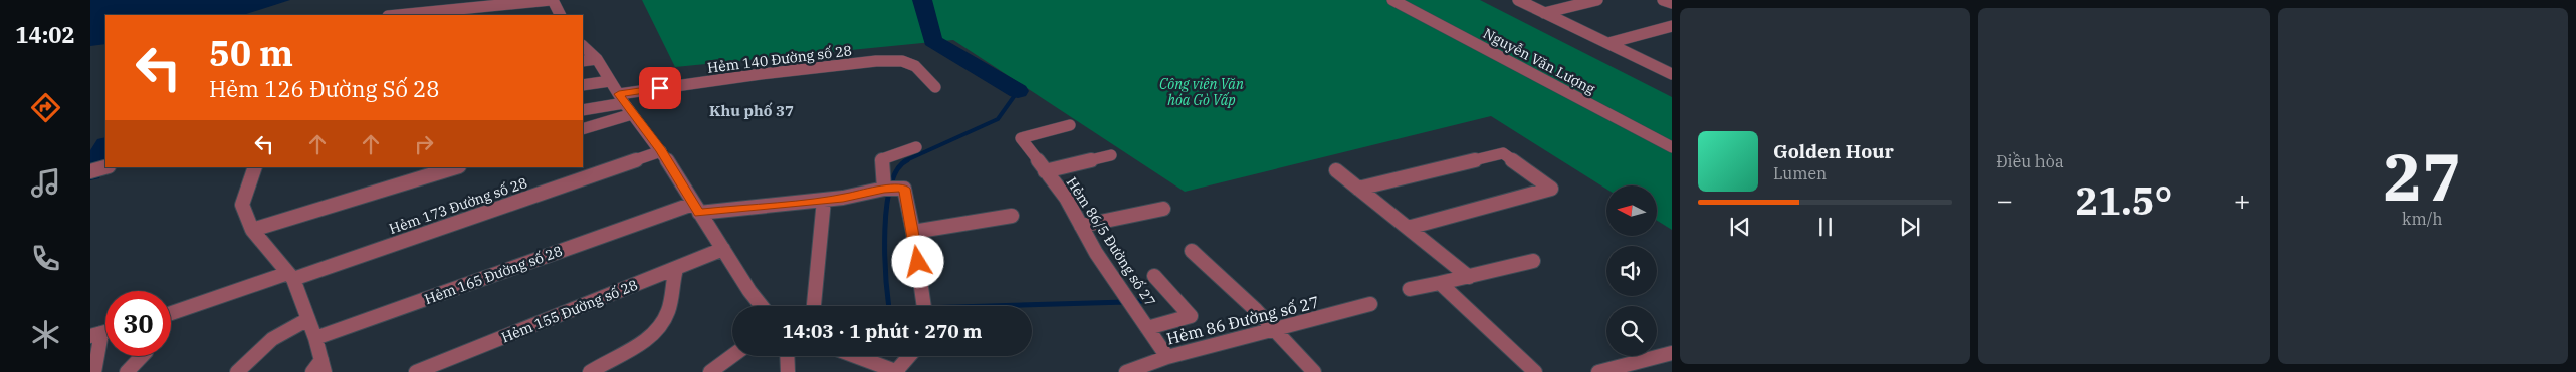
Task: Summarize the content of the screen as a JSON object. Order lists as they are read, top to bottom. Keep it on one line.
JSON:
{"streets":{"street":["Hẻm 140 Đường số 28","Nguyễn Văn Lượng","Hẻm 173 Đường số 28","Hẻm 86/5 Đường số 27","Hẻm 165 Đường số 28","Hẻm 155 Đường số 28","Hẻm 86 Đường số 27"]},"crossings":[["Hẻm 86/5 Đường số 27","Hẻm 86 Đường số 27"]],"districts":["Khu phố 37"],"parks":["Công viên Văn hóa Gò Vấp"],"north":"left","page":{"tabs":"14:02","tile":["Điều hòa",["27","km/h"]],"turn":["50 m","Hẻm 126 Đường Số 28"],"song":["Golden Hour","Lumen"],"heat":["−","21.5°","+"],"limit":"30","trip":"14:03 · 1 phút · 270 m"}}
